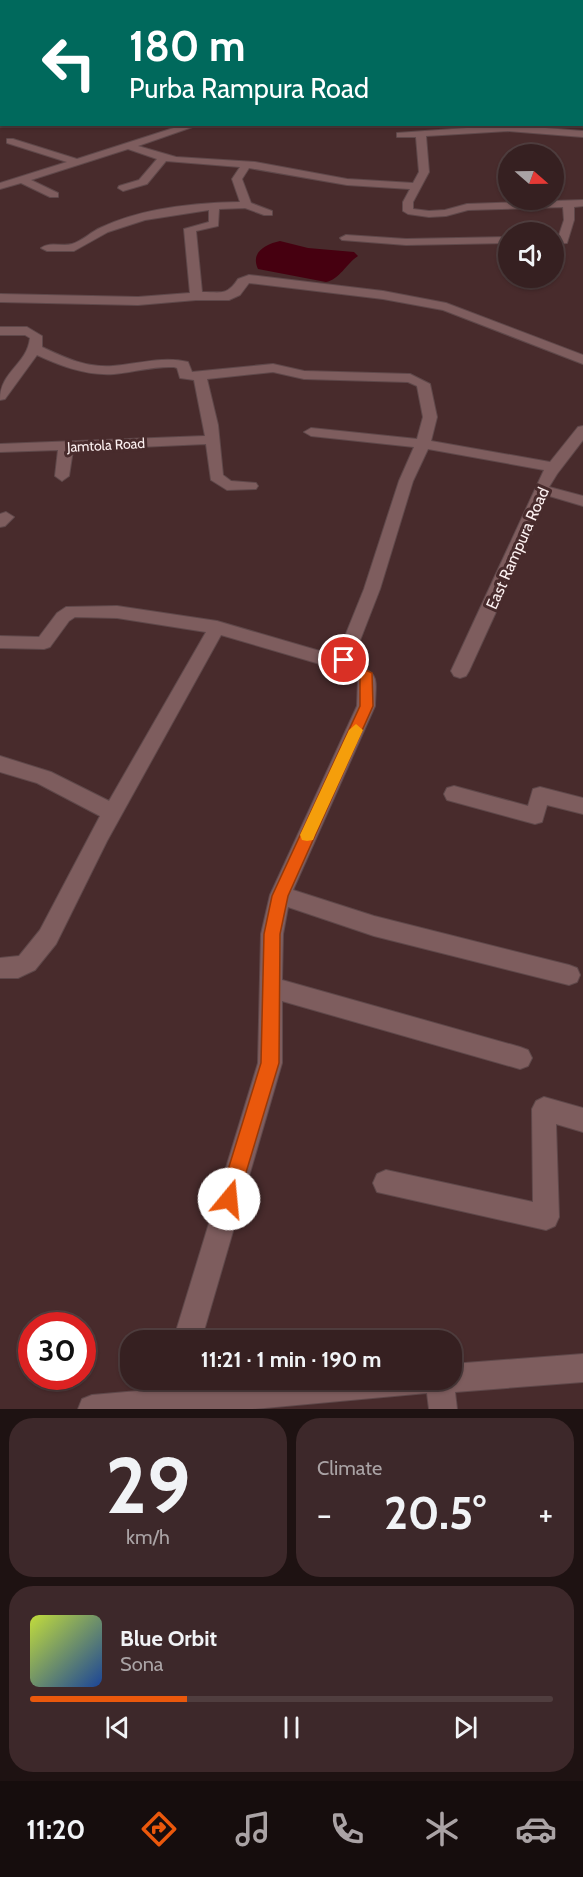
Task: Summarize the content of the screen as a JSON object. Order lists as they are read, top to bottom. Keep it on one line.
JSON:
{"streets":{"street":["Jamtola Road","East Rampura Road"]},"north":"right","page":{"turn":["180 m","Purba Rampura Road"],"limit":"30","trip":"11:21 · 1 min · 190 m","tile":[["29","km/h"],"Climate"],"heat":["−","20.5°","+"],"song":["Blue Orbit","Sona"],"tabs":"11:20"}}
